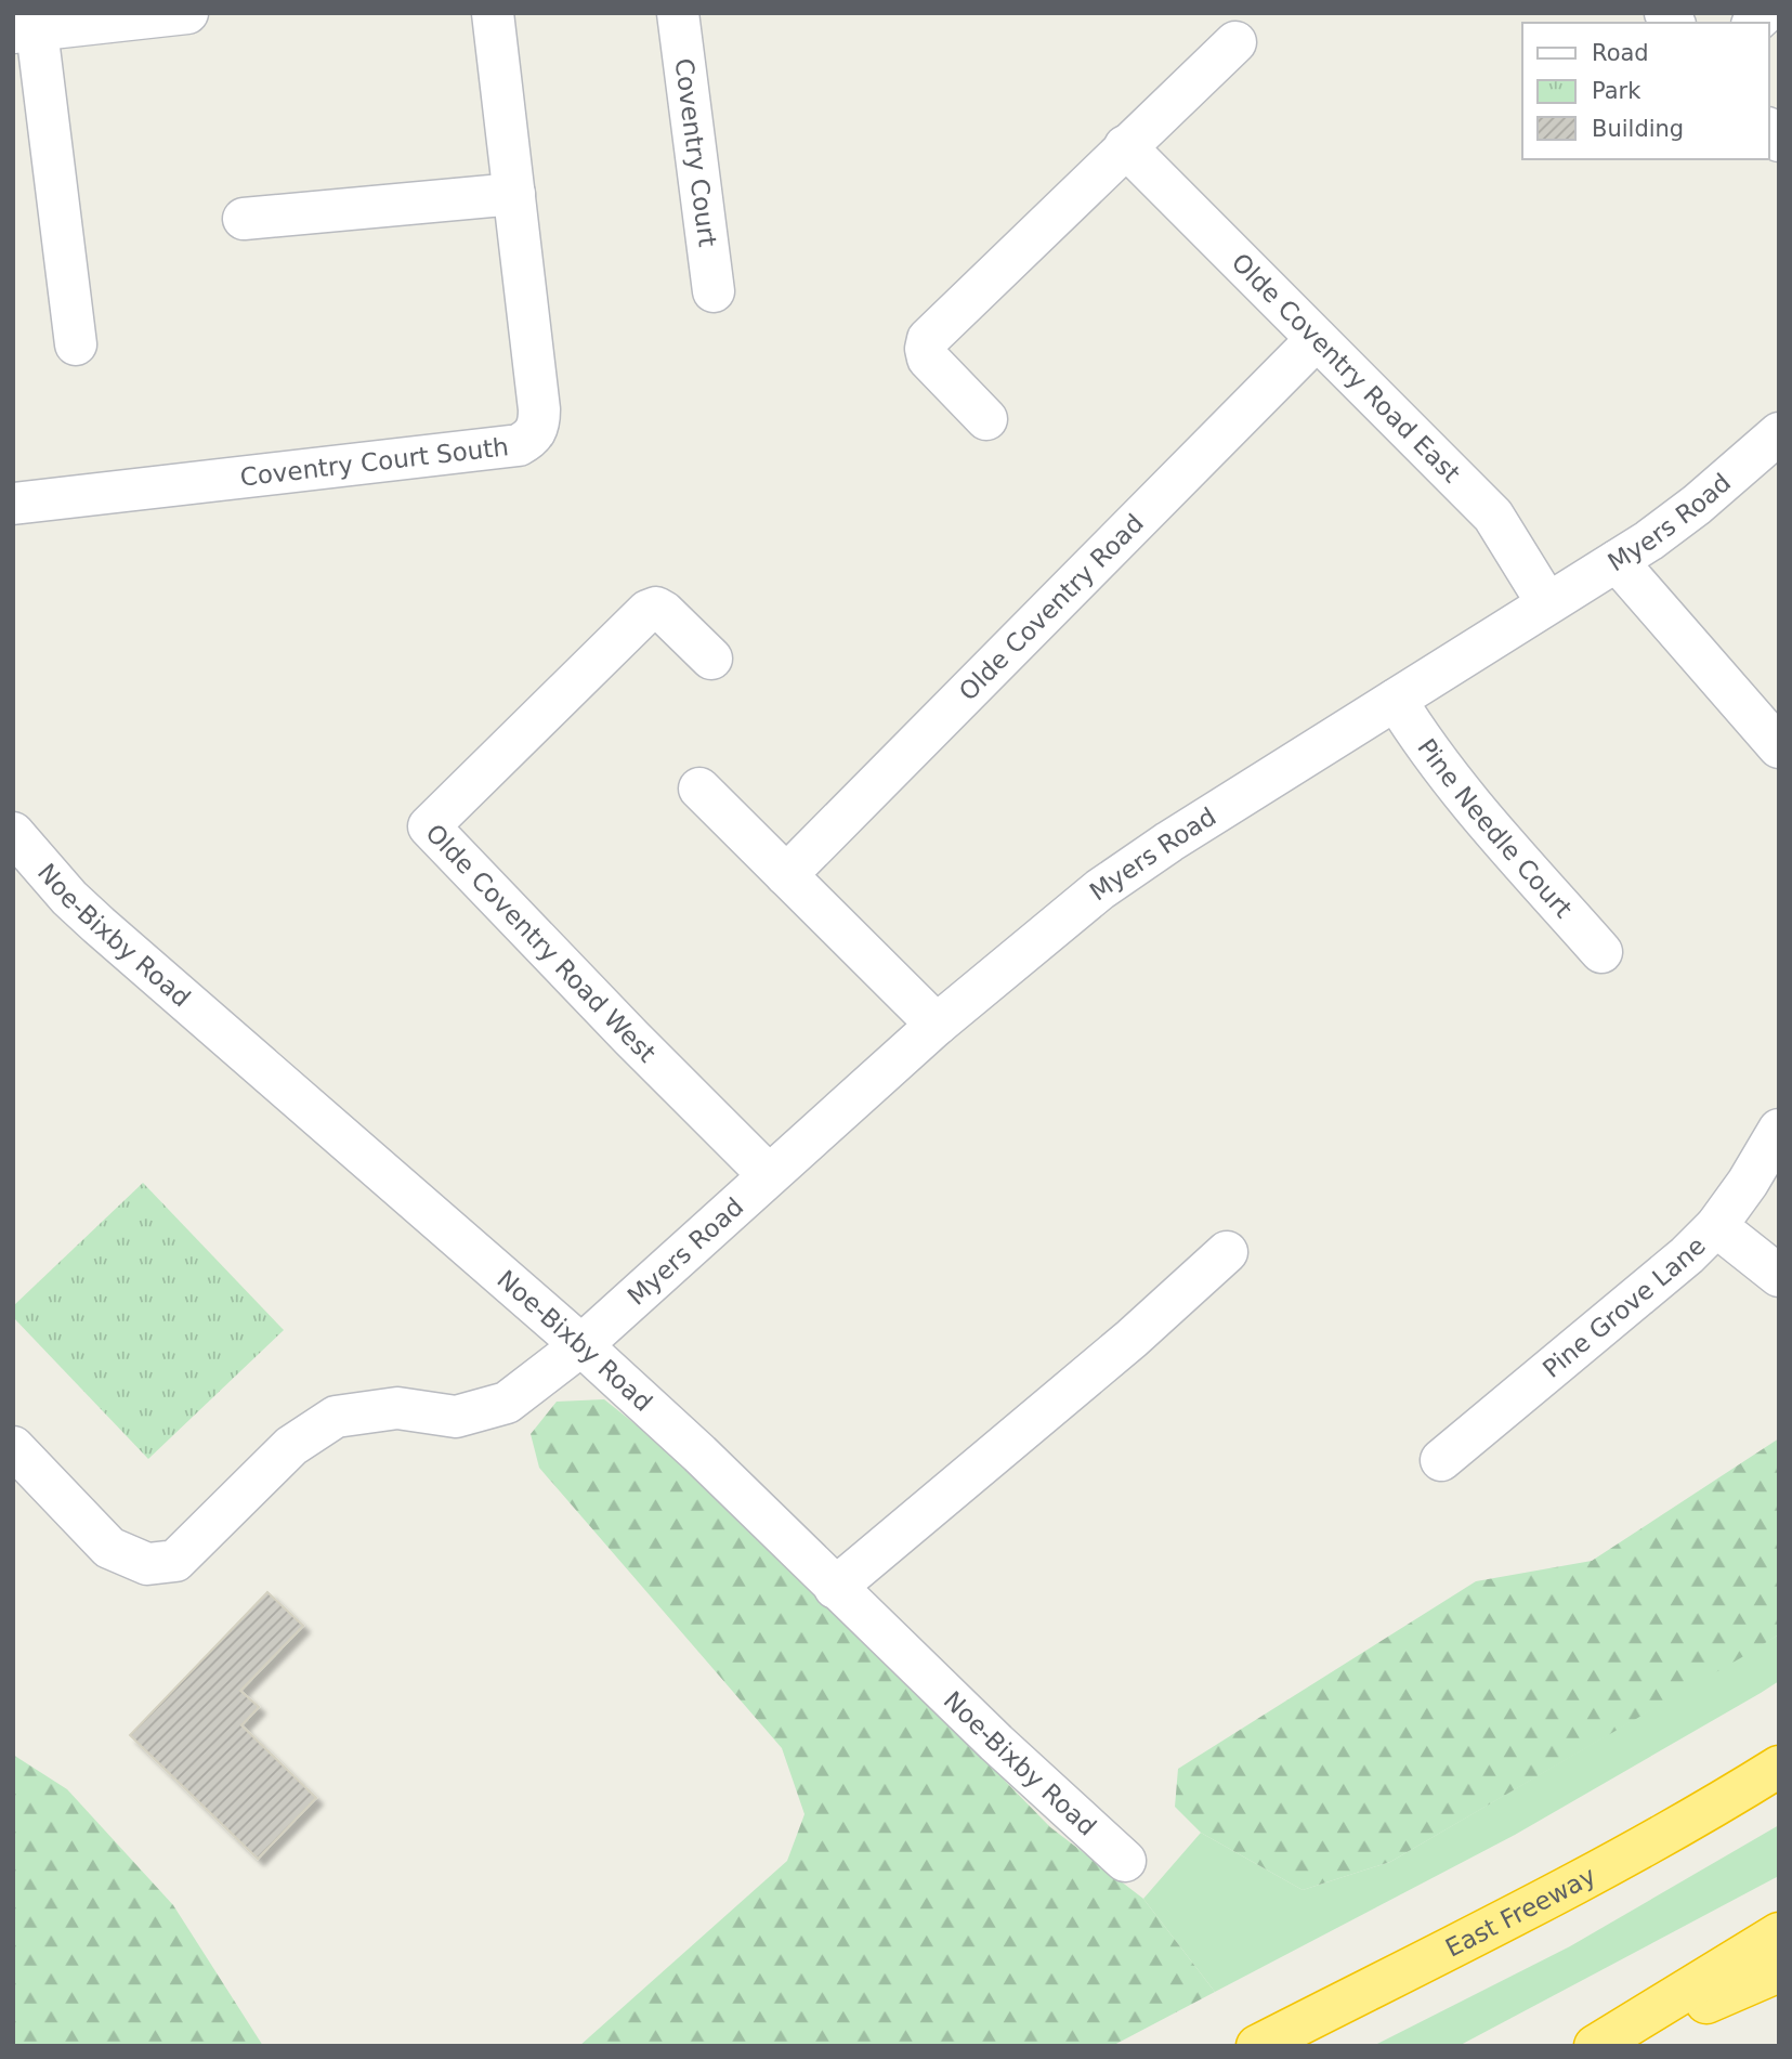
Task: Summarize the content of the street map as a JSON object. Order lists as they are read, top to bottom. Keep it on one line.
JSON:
{"streets":{"highway":["East Freeway"],"street":["Coventry Court","Olde Coventry Road East","Coventry Court South","Myers Road","Olde Coventry Road","Pine Needle Court","Noe-Bixby Road","Olde Coventry Road West","Pine Grove Lane"]},"crossings":[["Olde Coventry Road East","Myers Road"],["Olde Coventry Road East","Olde Coventry Road"],["Myers Road","Pine Needle Court"],["Myers Road","Noe-Bixby Road"],["Myers Road","Olde Coventry Road West"]],"legend":["Road","Park","Building"]}
